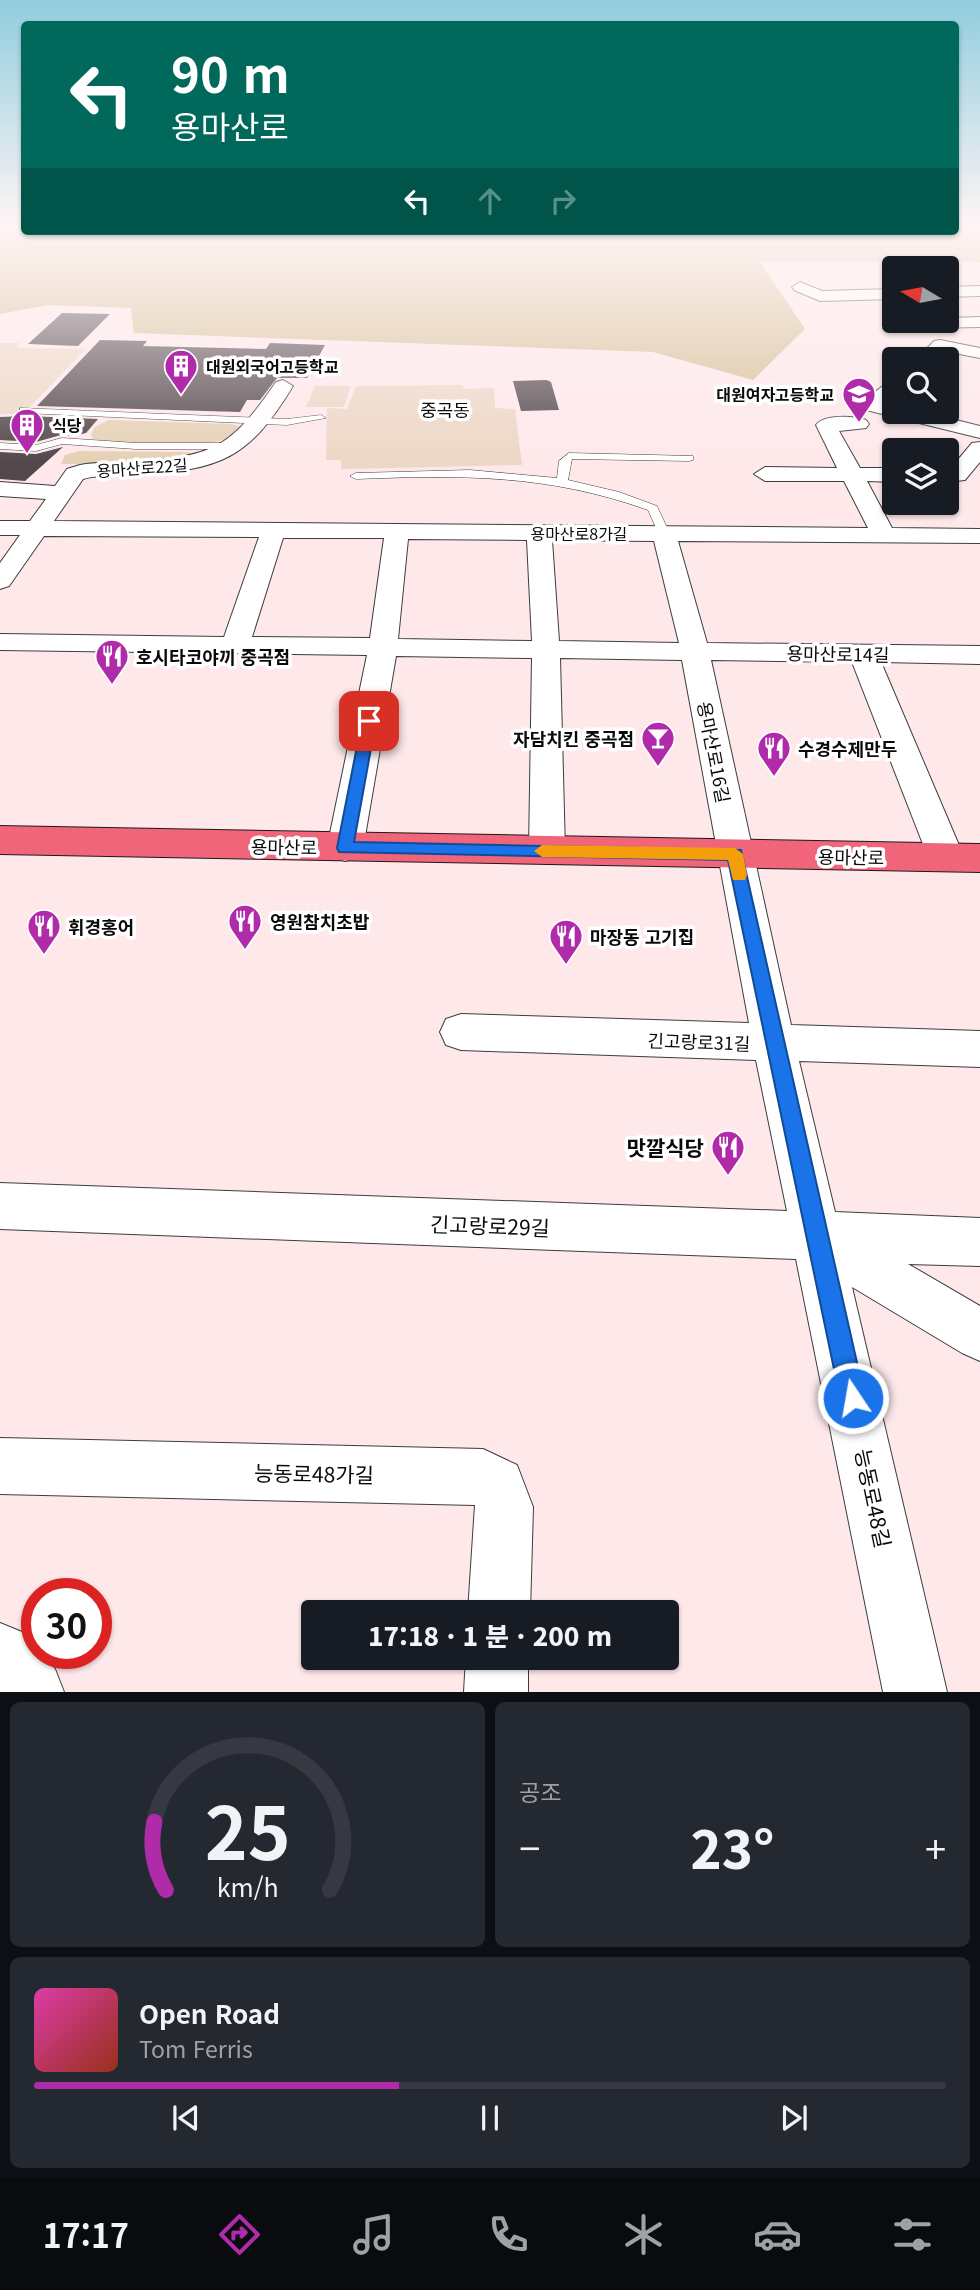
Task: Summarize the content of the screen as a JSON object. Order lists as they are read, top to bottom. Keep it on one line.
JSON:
{"streets":{"main road":["용마산로"],"street":["용마산로22길","용마산로8가길","용마산로14길","용마산로16길","긴고랑로31길","긴고랑로29길","능동로48가길","능동로48길"]},"crossings":[["용마산로22길","용마산로8가길"],["용마산로8가길","용마산로16길"],["용마산로14길","용마산로16길"],["용마산로14길","용마산로"],["용마산로16길","용마산로"],["용마산로16길","능동로48길"],["용마산로","능동로48길"],["긴고랑로31길","능동로48길"],["긴고랑로29길","능동로48길"]],"districts":["중곡동"],"places":{"building":["대원외국어고등학교","식당"],"school or university":["대원여자고등학교"],"restaurant":["호시타코야끼 중곡점","수경수제만두","영원참치초밥","휘경홍어","마장동 고기집","맛깔식당"],"bar":["자담치킨 중곡점"]},"north":"left","page":{"turn":["90 m","용마산로"],"limit":"30","trip":"17:18 · 1 분 · 200 m","tile":"공조","heat":["−","23°","+"],"song":["Open Road","Tom Ferris"],"tabs":"17:17","gauge":["25","km/h"]}}
